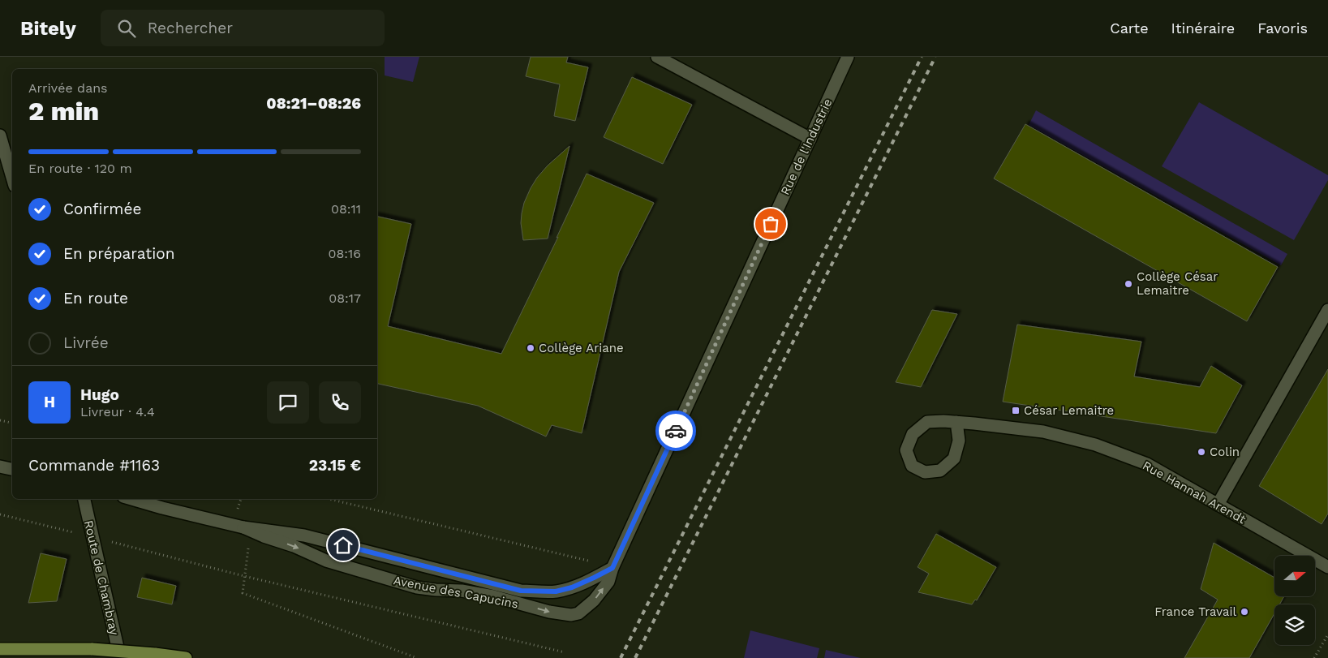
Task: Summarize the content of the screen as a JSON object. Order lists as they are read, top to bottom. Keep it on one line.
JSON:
{"streets":{"street":["Rue de l'Industrie","Rue Hannah Arendt","Route de Chambray","Avenue des Capucins"]},"crossings":[["Rue de l'Industrie","Avenue des Capucins"]],"places":{"other":["Collège César Lemaitre","Collège Ariane","Colin","France Travail"],"transit":["César Lemaitre"]},"north":"right","page":{"header":"Bitely","search":"Rechercher","nav":["Carte","Itinéraire","Favoris"],"heading":["2 min","Arrivée dans","08:21–08:26"],"panel":["Hugo","Livreur · 4.4","Commande #1163","23.15 €"],"bar":"En route · 120 m","list":[["Confirmée","08:11"],["En préparation","08:16"],["En route","08:17"],"Livrée"],"round":"H"}}
